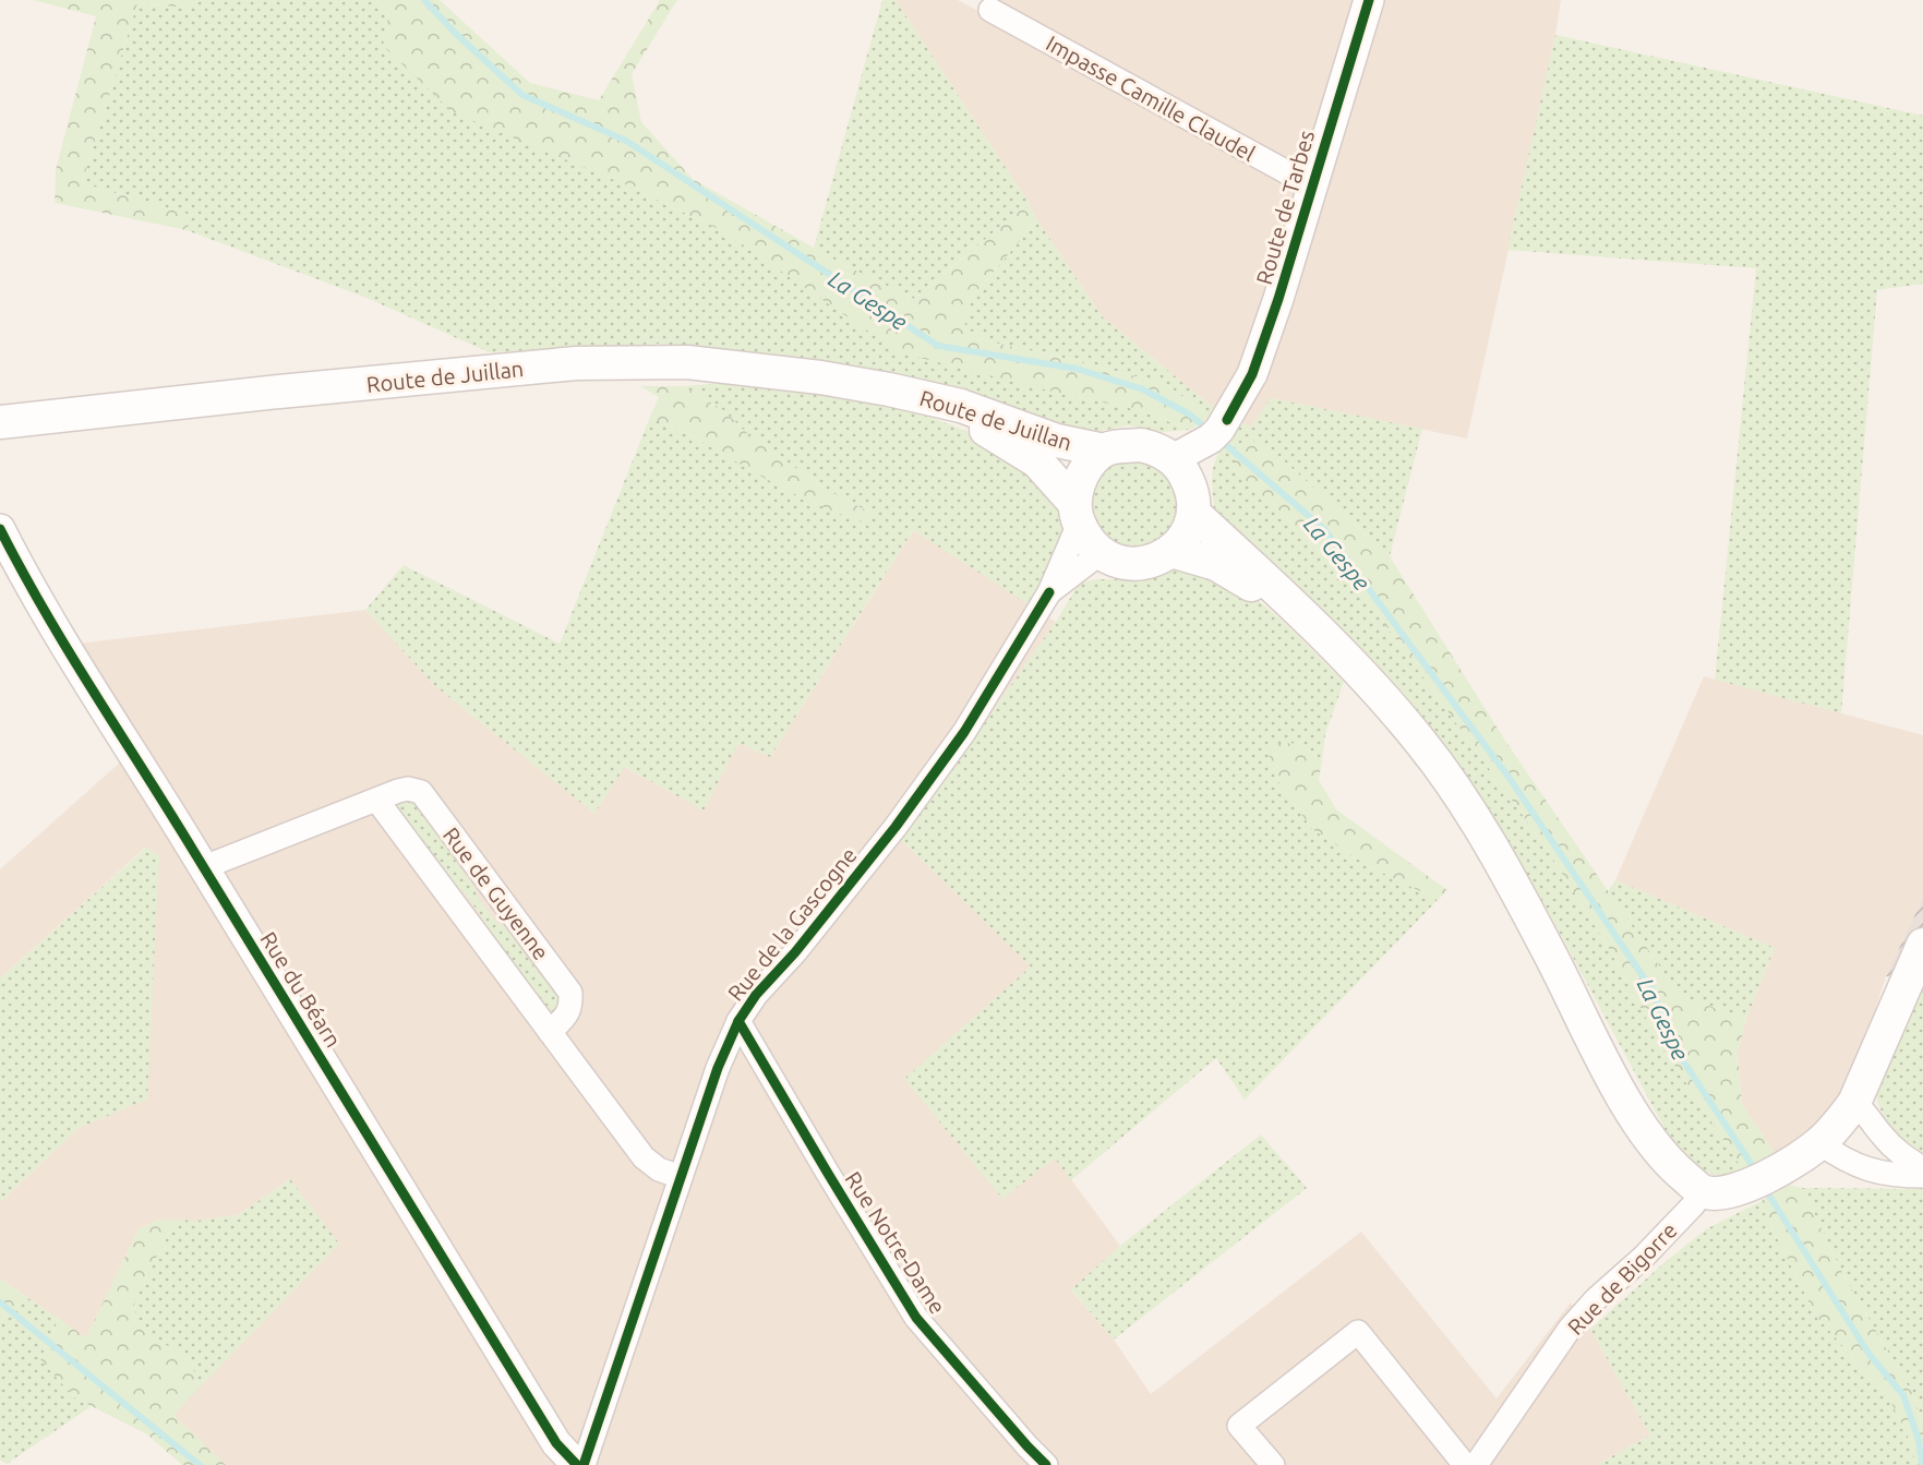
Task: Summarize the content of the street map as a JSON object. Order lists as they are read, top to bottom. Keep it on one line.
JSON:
{"streets":{"main road":["Route de Juillan"],"street":["Impasse Camille Claudel","Route de Tarbes","Rue de Guyenne","Rue de la Gascogne","Rue du Béarn","Rue Notre-Dame","Rue de Bigorre"]},"crossings":[["Impasse Camille Claudel","Route de Tarbes"],["Route de Tarbes","Route de Juillan"],["Route de Tarbes","Rue de la Gascogne"],["Route de Juillan","Rue de la Gascogne"],["Rue de Guyenne","Rue de la Gascogne"],["Rue de Guyenne","Rue du Béarn"],["Rue de la Gascogne","Rue Notre-Dame"]],"water":["La Gespe"]}
